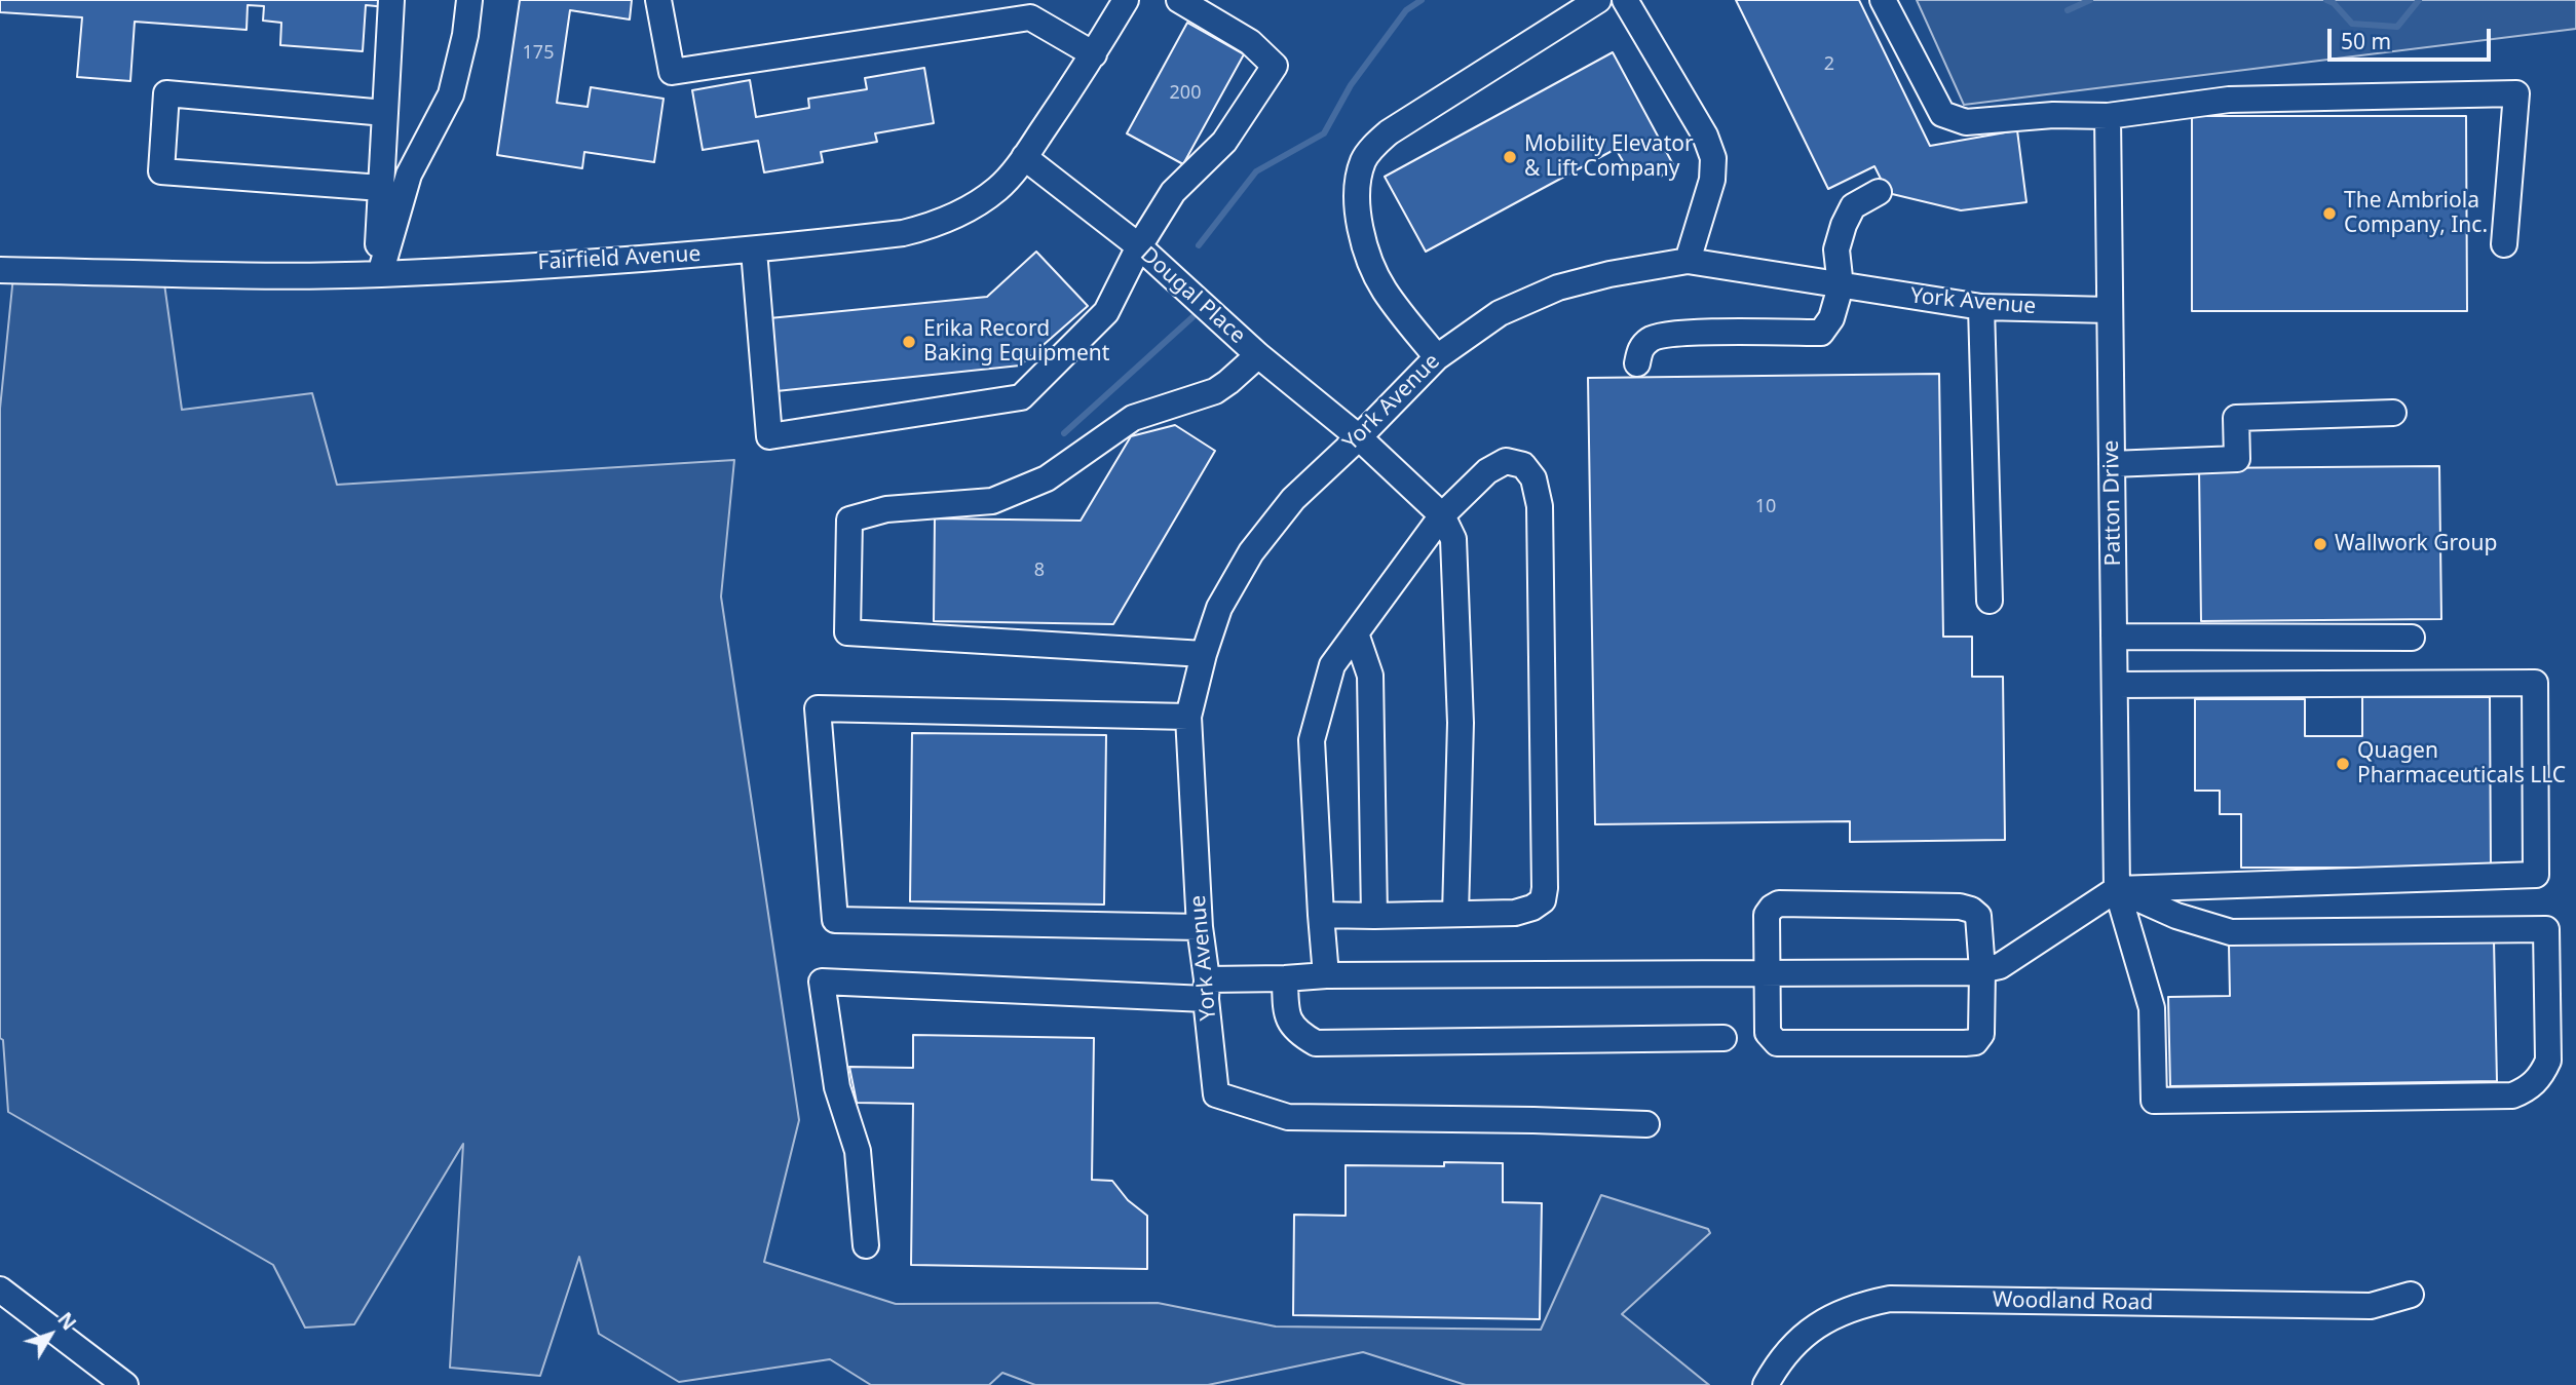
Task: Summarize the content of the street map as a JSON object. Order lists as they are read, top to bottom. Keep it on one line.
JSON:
{"streets":{"street":["Fairfield Avenue","Dougal Place","York Avenue","Patton Drive","Woodland Road"]},"crossings":[["Fairfield Avenue","Dougal Place"],["Dougal Place","York Avenue"],["York Avenue","Patton Drive"]],"places":["Mobility Elevator & Lift Company","The Ambriola Company, Inc.","Erika Record Baking Equipment","Wallwork Group","Quagen Pharmaceuticals LLC"],"house_numbers":["175","2","200","10","8"],"scale_bar":"50 m","north":"top right"}
